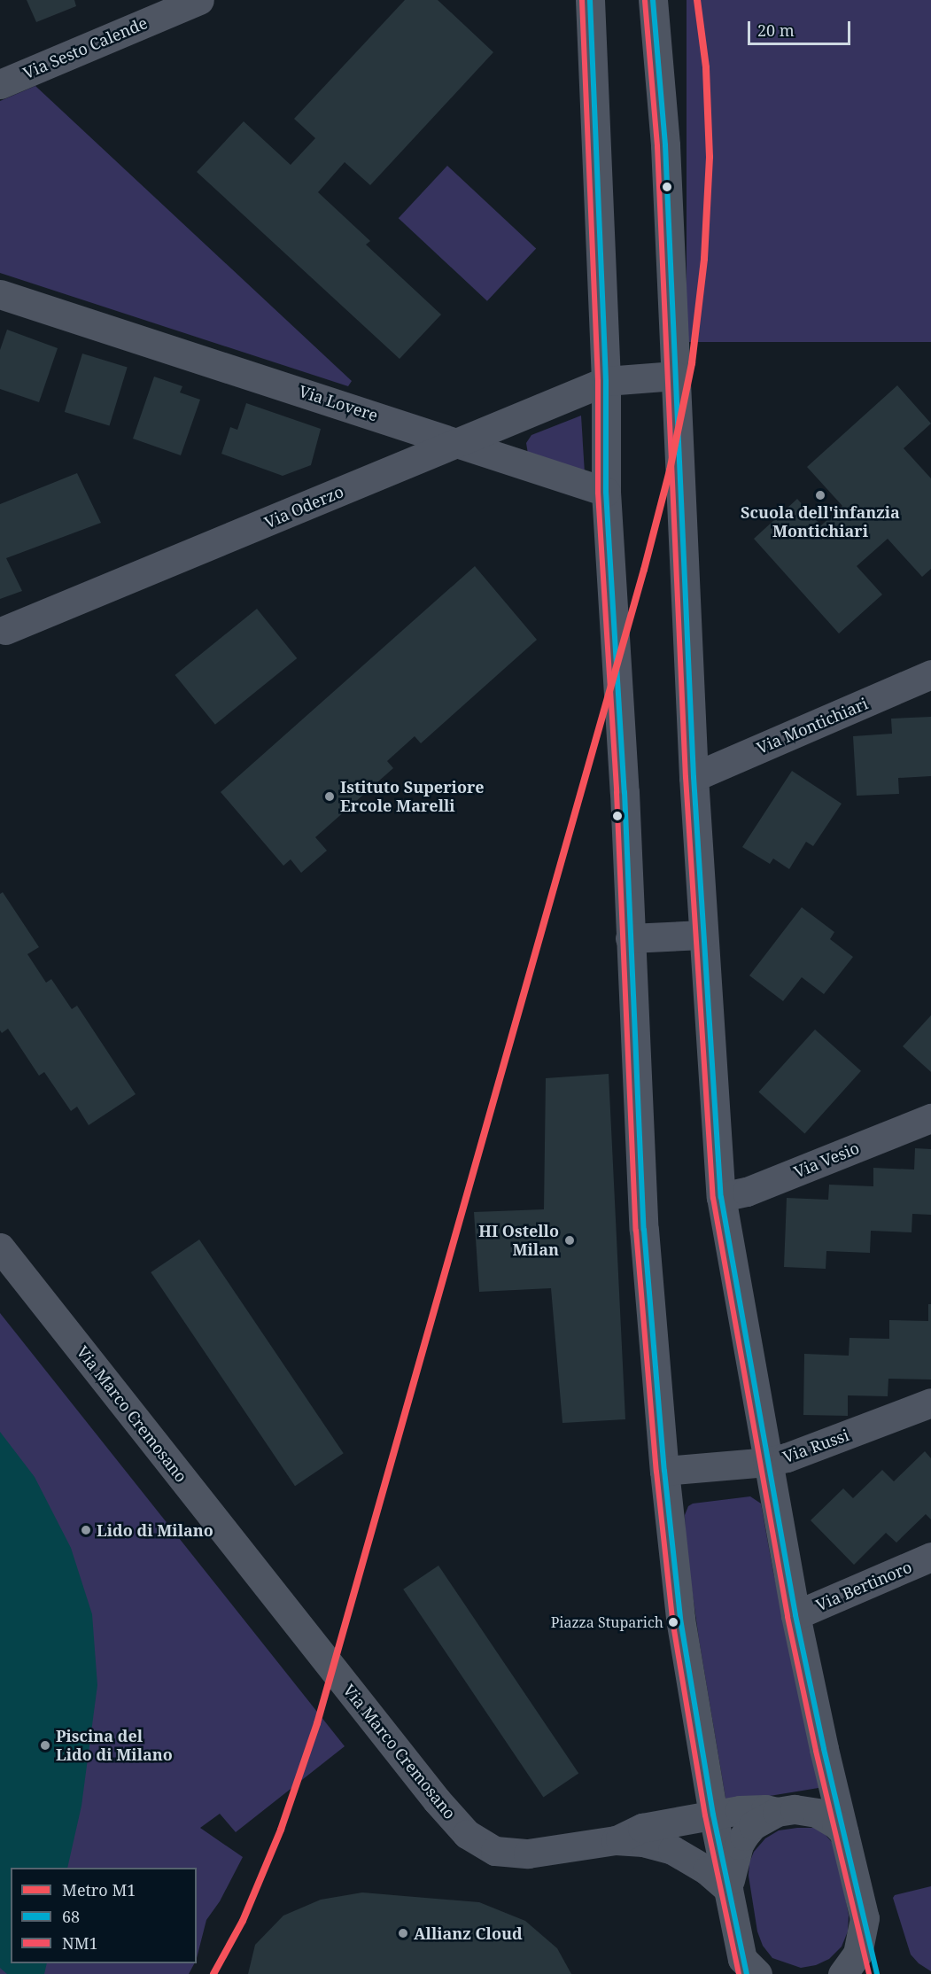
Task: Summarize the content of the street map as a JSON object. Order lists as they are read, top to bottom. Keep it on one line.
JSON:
{"streets":{"street":["Via Sesto Calende","Via Lovere","Via Oderzo","Via Montichiari","Via Vesio","Via Marco Cremosano","Via Russi","Via Bertinoro"]},"crossings":[["Via Lovere","Via Oderzo"]],"places":["Scuola dell'infanzia Montichiari","Istituto Superiore Ercole Marelli","HI Ostello Milan","Lido di Milano","Piazza Stuparich","Piscina del Lido di Milano","Allianz Cloud"],"lines":["metro line M1","transit line 68","transit line NM1"],"legend":["Metro M1","68","NM1"],"scale_bar":"20 m"}
